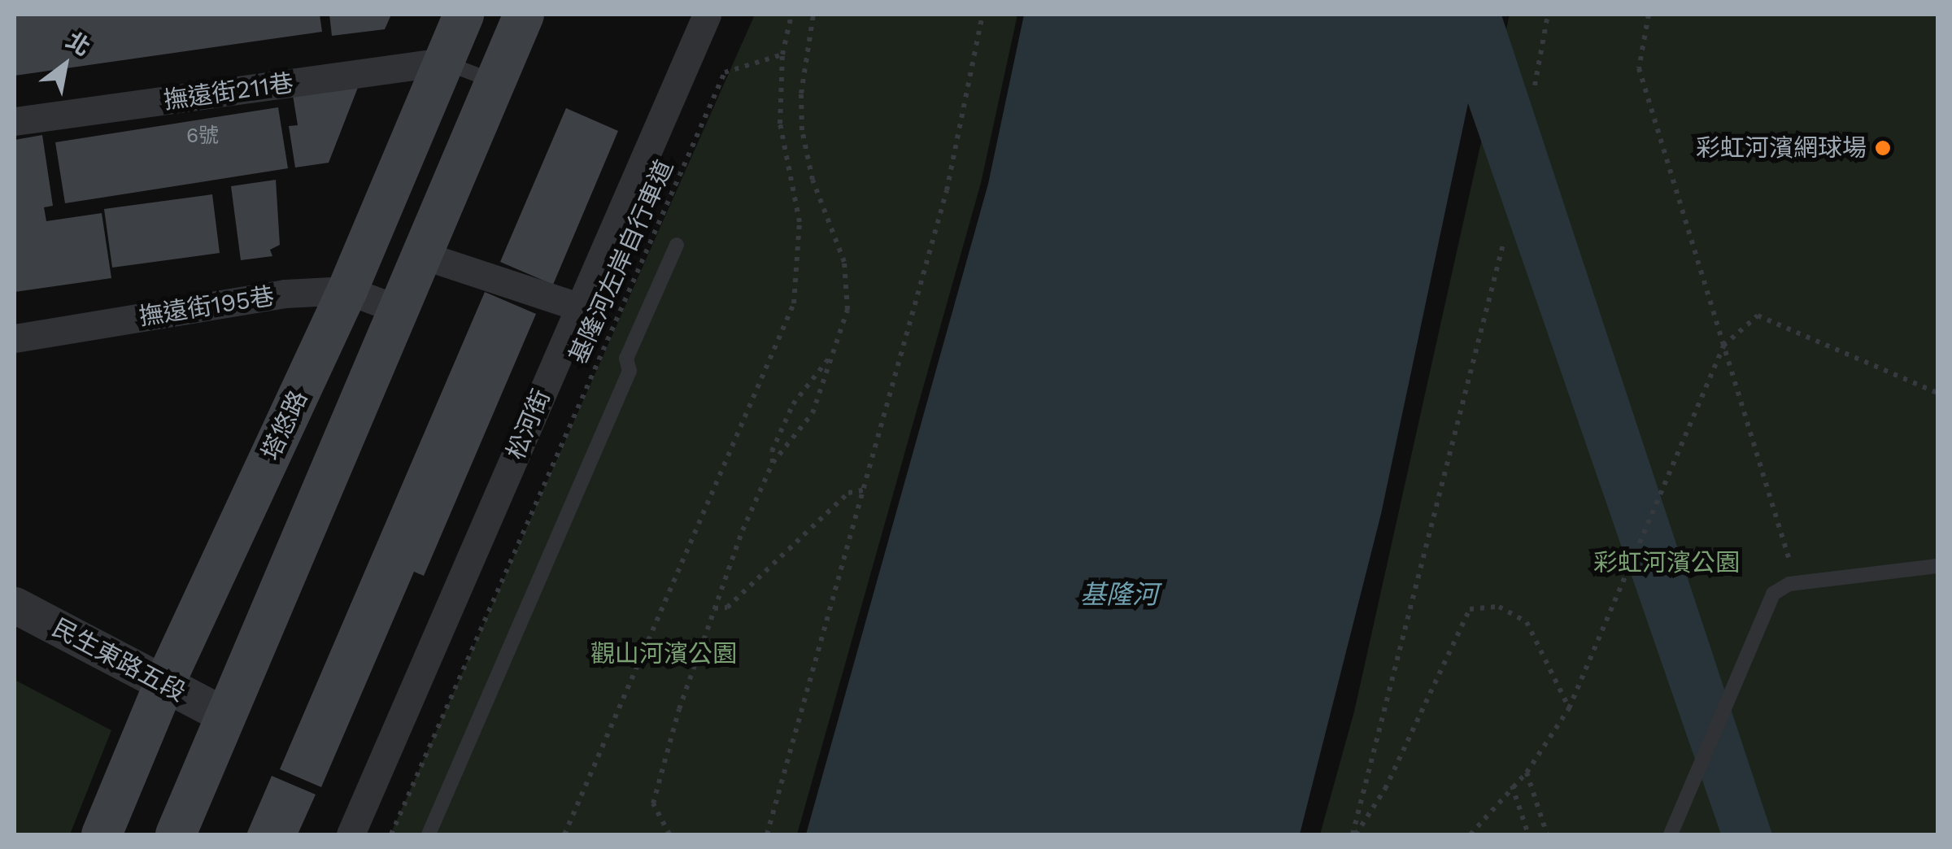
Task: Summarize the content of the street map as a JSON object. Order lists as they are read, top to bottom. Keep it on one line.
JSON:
{"streets":{"main road":["塔悠路"],"street":["撫遠街211巷","撫遠街195巷","松河街","民生東路五段"],"path":["基隆河左岸自行車道"]},"crossings":[["撫遠街211巷","塔悠路"],["撫遠街195巷","塔悠路"],["塔悠路","民生東路五段"]],"water":["基隆河"],"parks":["彩虹河濱公園","觀山河濱公園"],"places":["彩虹河濱網球場"],"house_numbers":["6號"],"north":"top right"}
